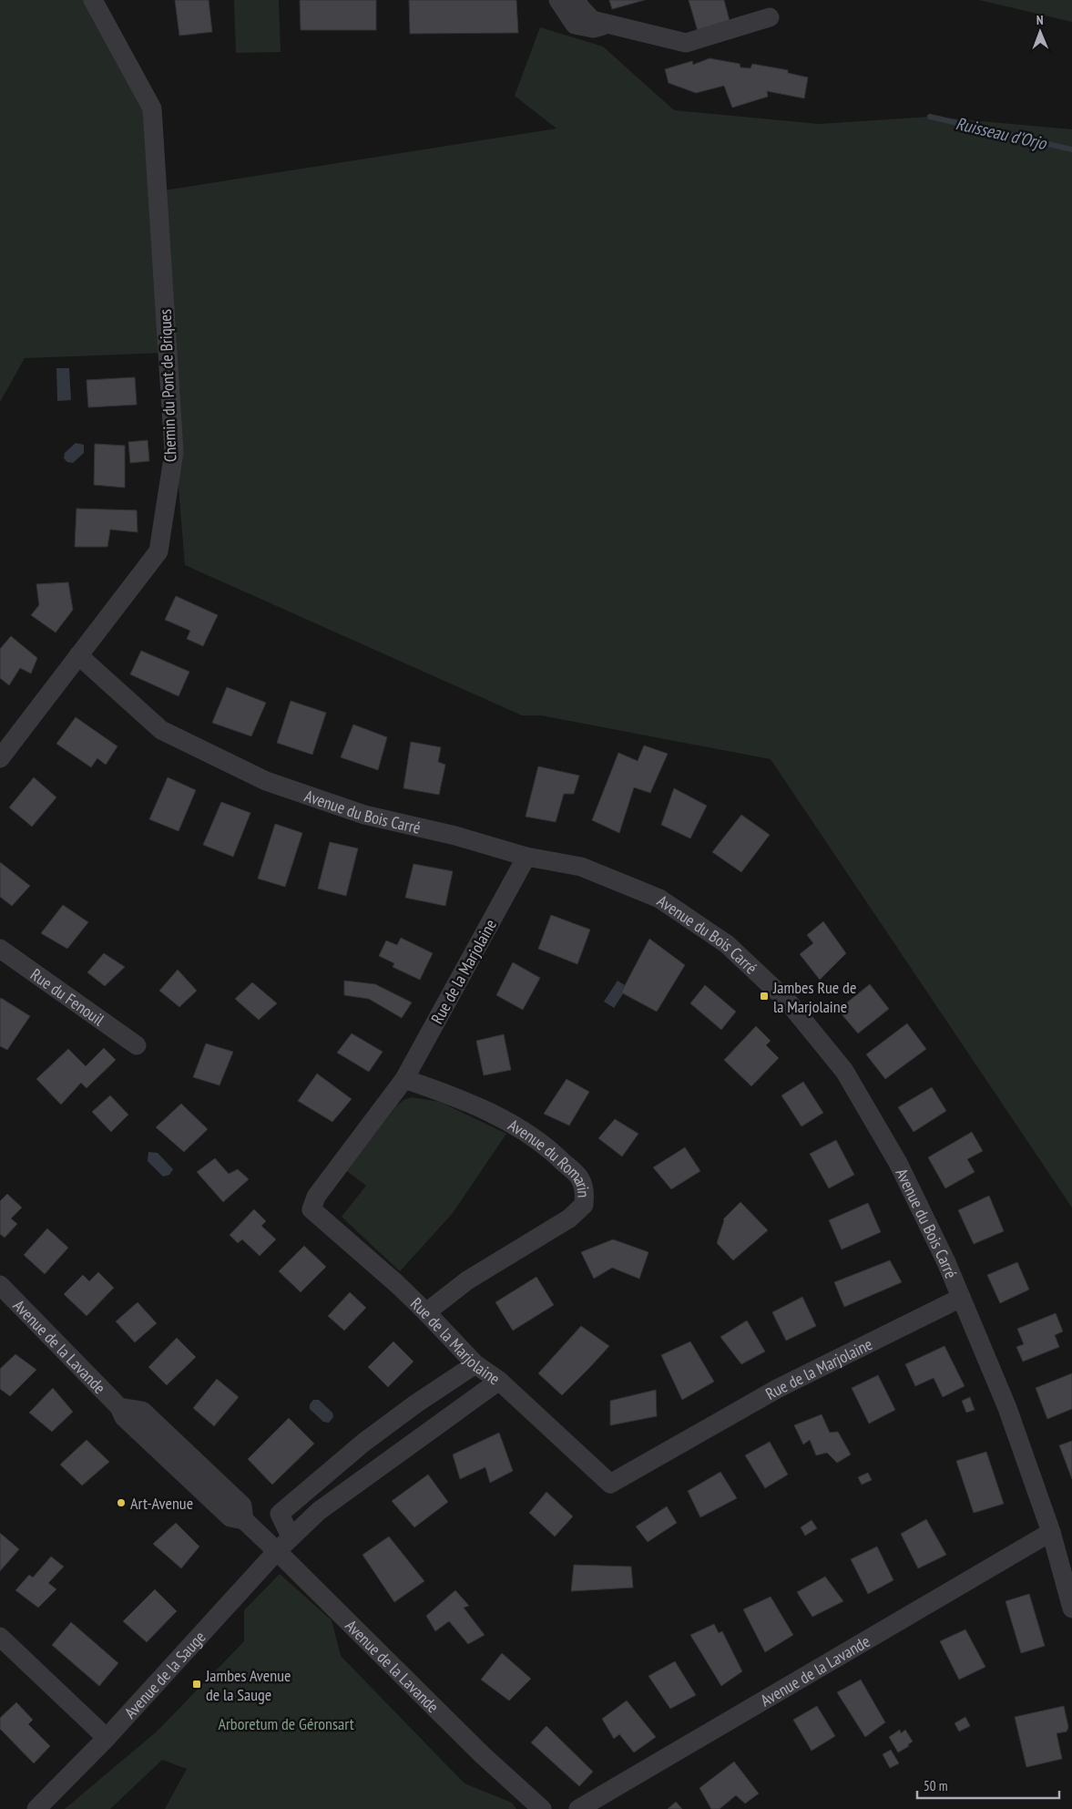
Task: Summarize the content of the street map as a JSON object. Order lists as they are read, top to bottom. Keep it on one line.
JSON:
{"streets":{"street":["Chemin du Pont de Briques","Avenue du Bois Carré","Rue de la Marjolaine","Rue du Fenouil","Avenue du Romarin","Avenue de la Lavande","Avenue de la Sauge"]},"crossings":[["Chemin du Pont de Briques","Avenue du Bois Carré"],["Avenue du Bois Carré","Rue de la Marjolaine"],["Avenue du Bois Carré","Avenue de la Lavande"],["Rue de la Marjolaine","Avenue du Romarin"],["Rue de la Marjolaine","Avenue de la Sauge"],["Avenue de la Lavande","Avenue de la Sauge"]],"water":["Ruisseau d'Orjo"],"parks":["Arboretum de Géronsart"],"places":{"transit":["Jambes Rue de la Marjolaine","Jambes Avenue de la Sauge"],"other":["Art-Avenue"]},"scale_bar":"50 m","north":"top"}
